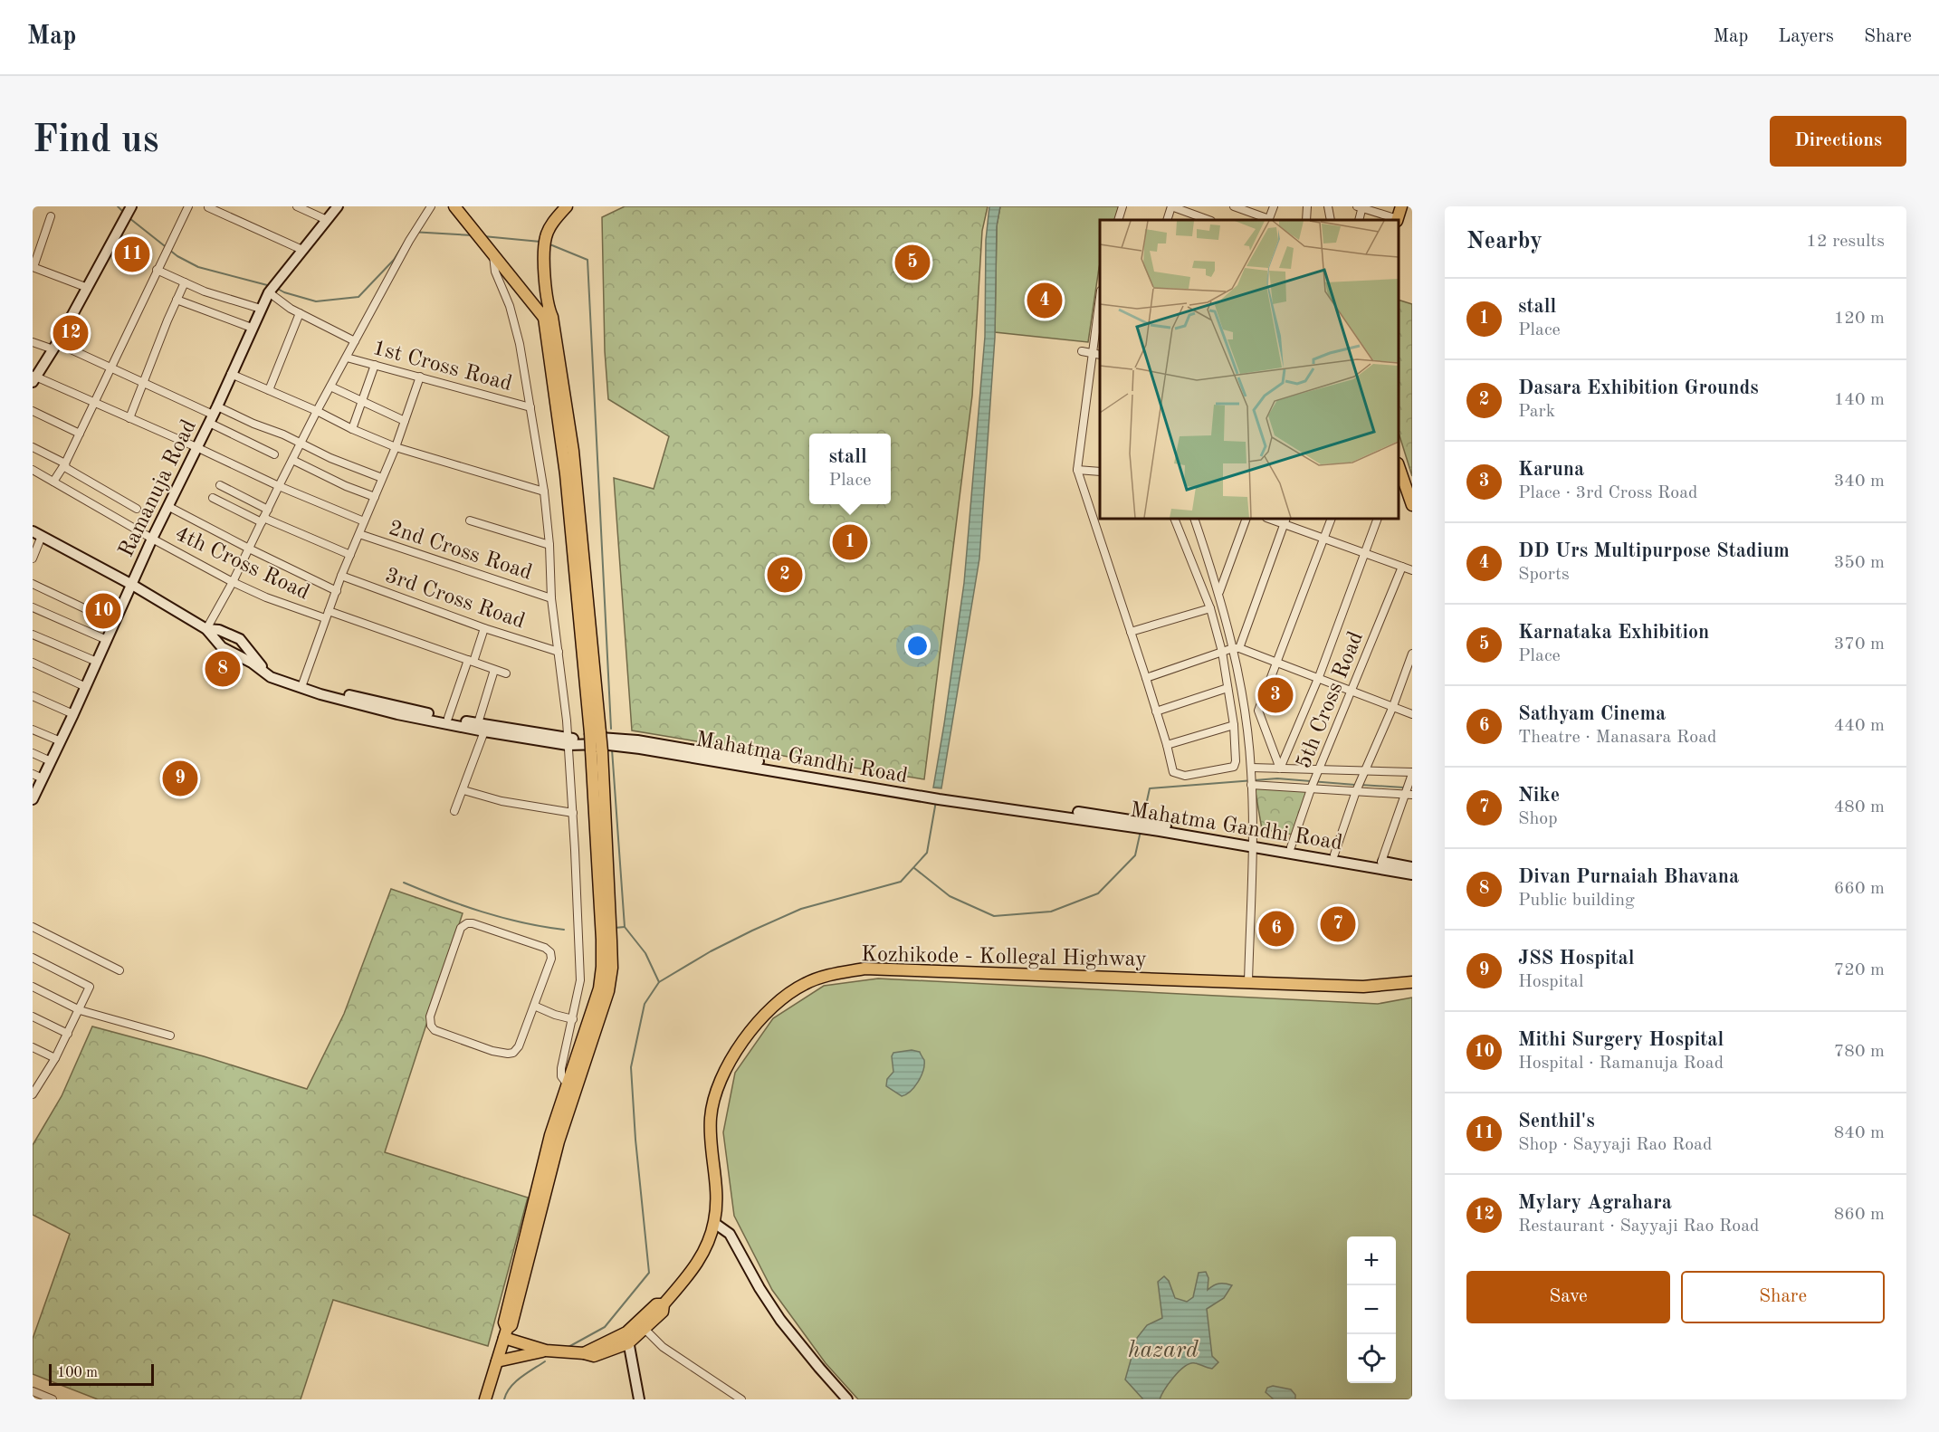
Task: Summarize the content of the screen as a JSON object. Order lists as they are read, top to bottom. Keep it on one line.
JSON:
{"streets":{"main road":["Ramanuja Road","Mahatma Gandhi Road","Kozhikode - Kollegal Highway"],"street":["1st Cross Road","2nd Cross Road","4th Cross Road","3rd Cross Road","5th Cross Road"]},"crossings":[["Ramanuja Road","4th Cross Road"],["Ramanuja Road","Mahatma Gandhi Road"],["5th Cross Road","Mahatma Gandhi Road"]],"water":["hazard"],"scale_bar":"100 m","page":{"header":"Map","nav":["Map","Layers","Share"],"buttons":["Directions",["Save","Share"]],"title":"Find us","heading":["Nearby","12 results"],"pins":["11","5","4","12","1","2","10","8","3","9","7","6"],"list":[{"mark":"1","name":"stall","note":"Place","value":"120 m"},{"mark":"2","name":"Dasara Exhibition Grounds","note":"Park","value":"140 m"},{"mark":"3","name":"Karuna","note":"Place · 3rd Cross Road","value":"340 m"},{"mark":"4","name":"DD Urs Multipurpose Stadium","note":"Sports","value":"350 m"},{"mark":"5","name":"Karnataka Exhibition","note":"Place","value":"370 m"},{"mark":"6","name":"Sathyam Cinema","note":"Theatre · Manasara Road","value":"440 m"},{"mark":"7","name":"Nike","note":"Shop","value":"480 m"},{"mark":"8","name":"Divan Purnaiah Bhavana","note":"Public building","value":"660 m"},{"mark":"9","name":"JSS Hospital","note":"Hospital","value":"720 m"},{"mark":"10","name":"Mithi Surgery Hospital","note":"Hospital · Ramanuja Road","value":"780 m"},{"mark":"11","name":"Senthil's","note":"Shop · Sayyaji Rao Road","value":"840 m"},{"mark":"12","name":"Mylary Agrahara","note":"Restaurant · Sayyaji Rao Road","value":"860 m"}],"popup":["stall","Place"],"map_buttons":["+","−"],"scale":"100 m"}}
